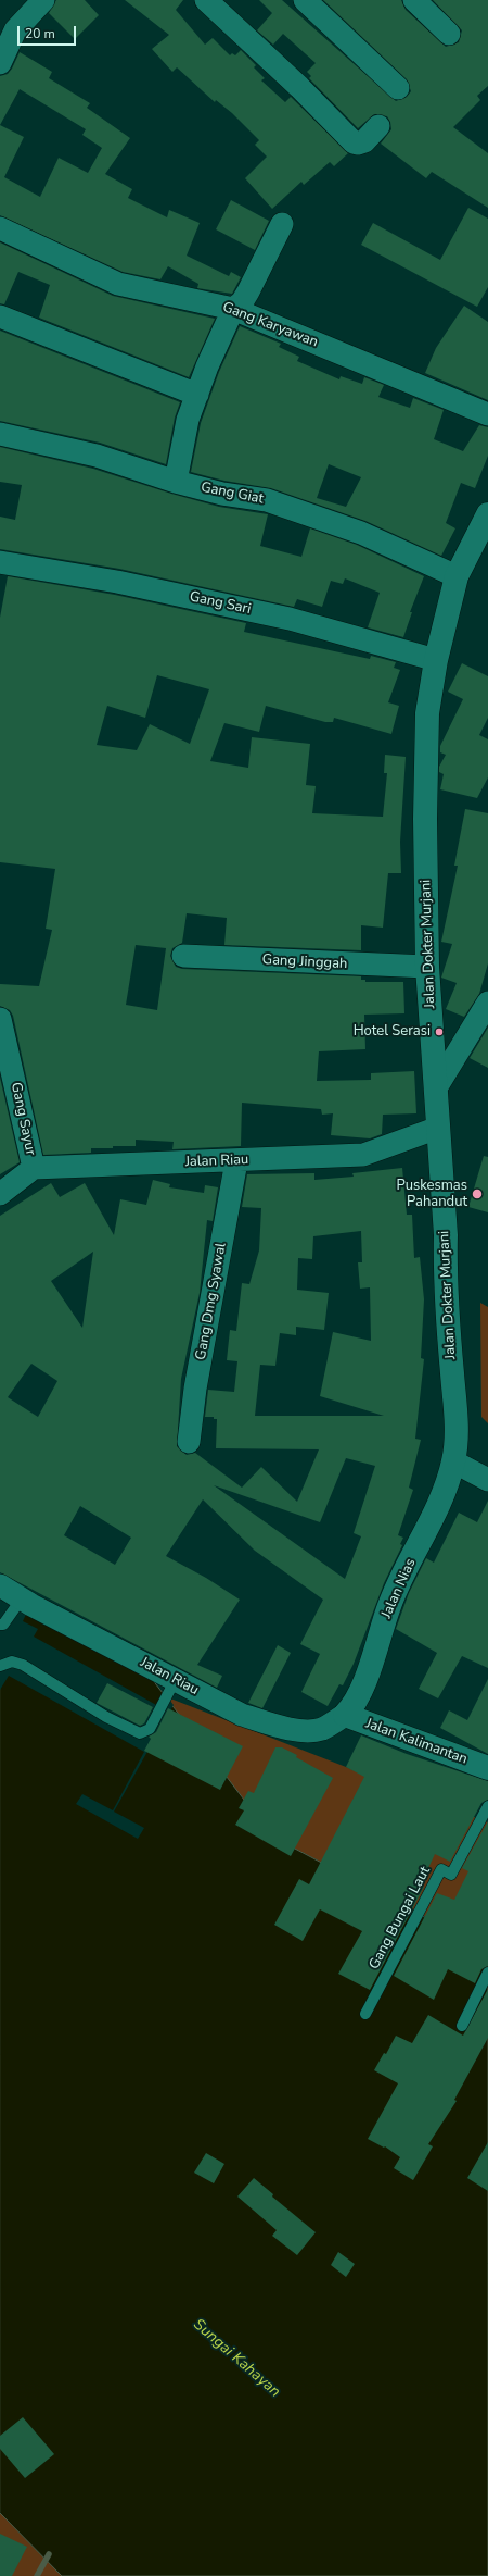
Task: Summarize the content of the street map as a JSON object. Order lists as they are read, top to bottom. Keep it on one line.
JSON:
{"streets":{"street":["Gang Karyawan","Gang Giat","Gang Sari","Jalan Dokter Murjani","Gang Jinggah","Gang Sayur","Jalan Riau","Gang Dmg Syawal","Jalan Nias","Jalan Kalimantan"],"lane":["Gang Bungai Laut"]},"crossings":[["Gang Giat","Jalan Dokter Murjani"],["Gang Sari","Jalan Dokter Murjani"],["Jalan Dokter Murjani","Gang Jinggah"],["Jalan Dokter Murjani","Jalan Riau"],["Jalan Dokter Murjani","Jalan Nias"],["Gang Sayur","Jalan Riau"],["Jalan Riau","Gang Dmg Syawal"],["Jalan Riau","Jalan Nias"],["Jalan Riau","Jalan Kalimantan"],["Jalan Nias","Jalan Kalimantan"]],"water":["Sungai Kahayan"],"places":["Hotel Serasi","Puskesmas Pahandut"],"scale_bar":"20 m"}
